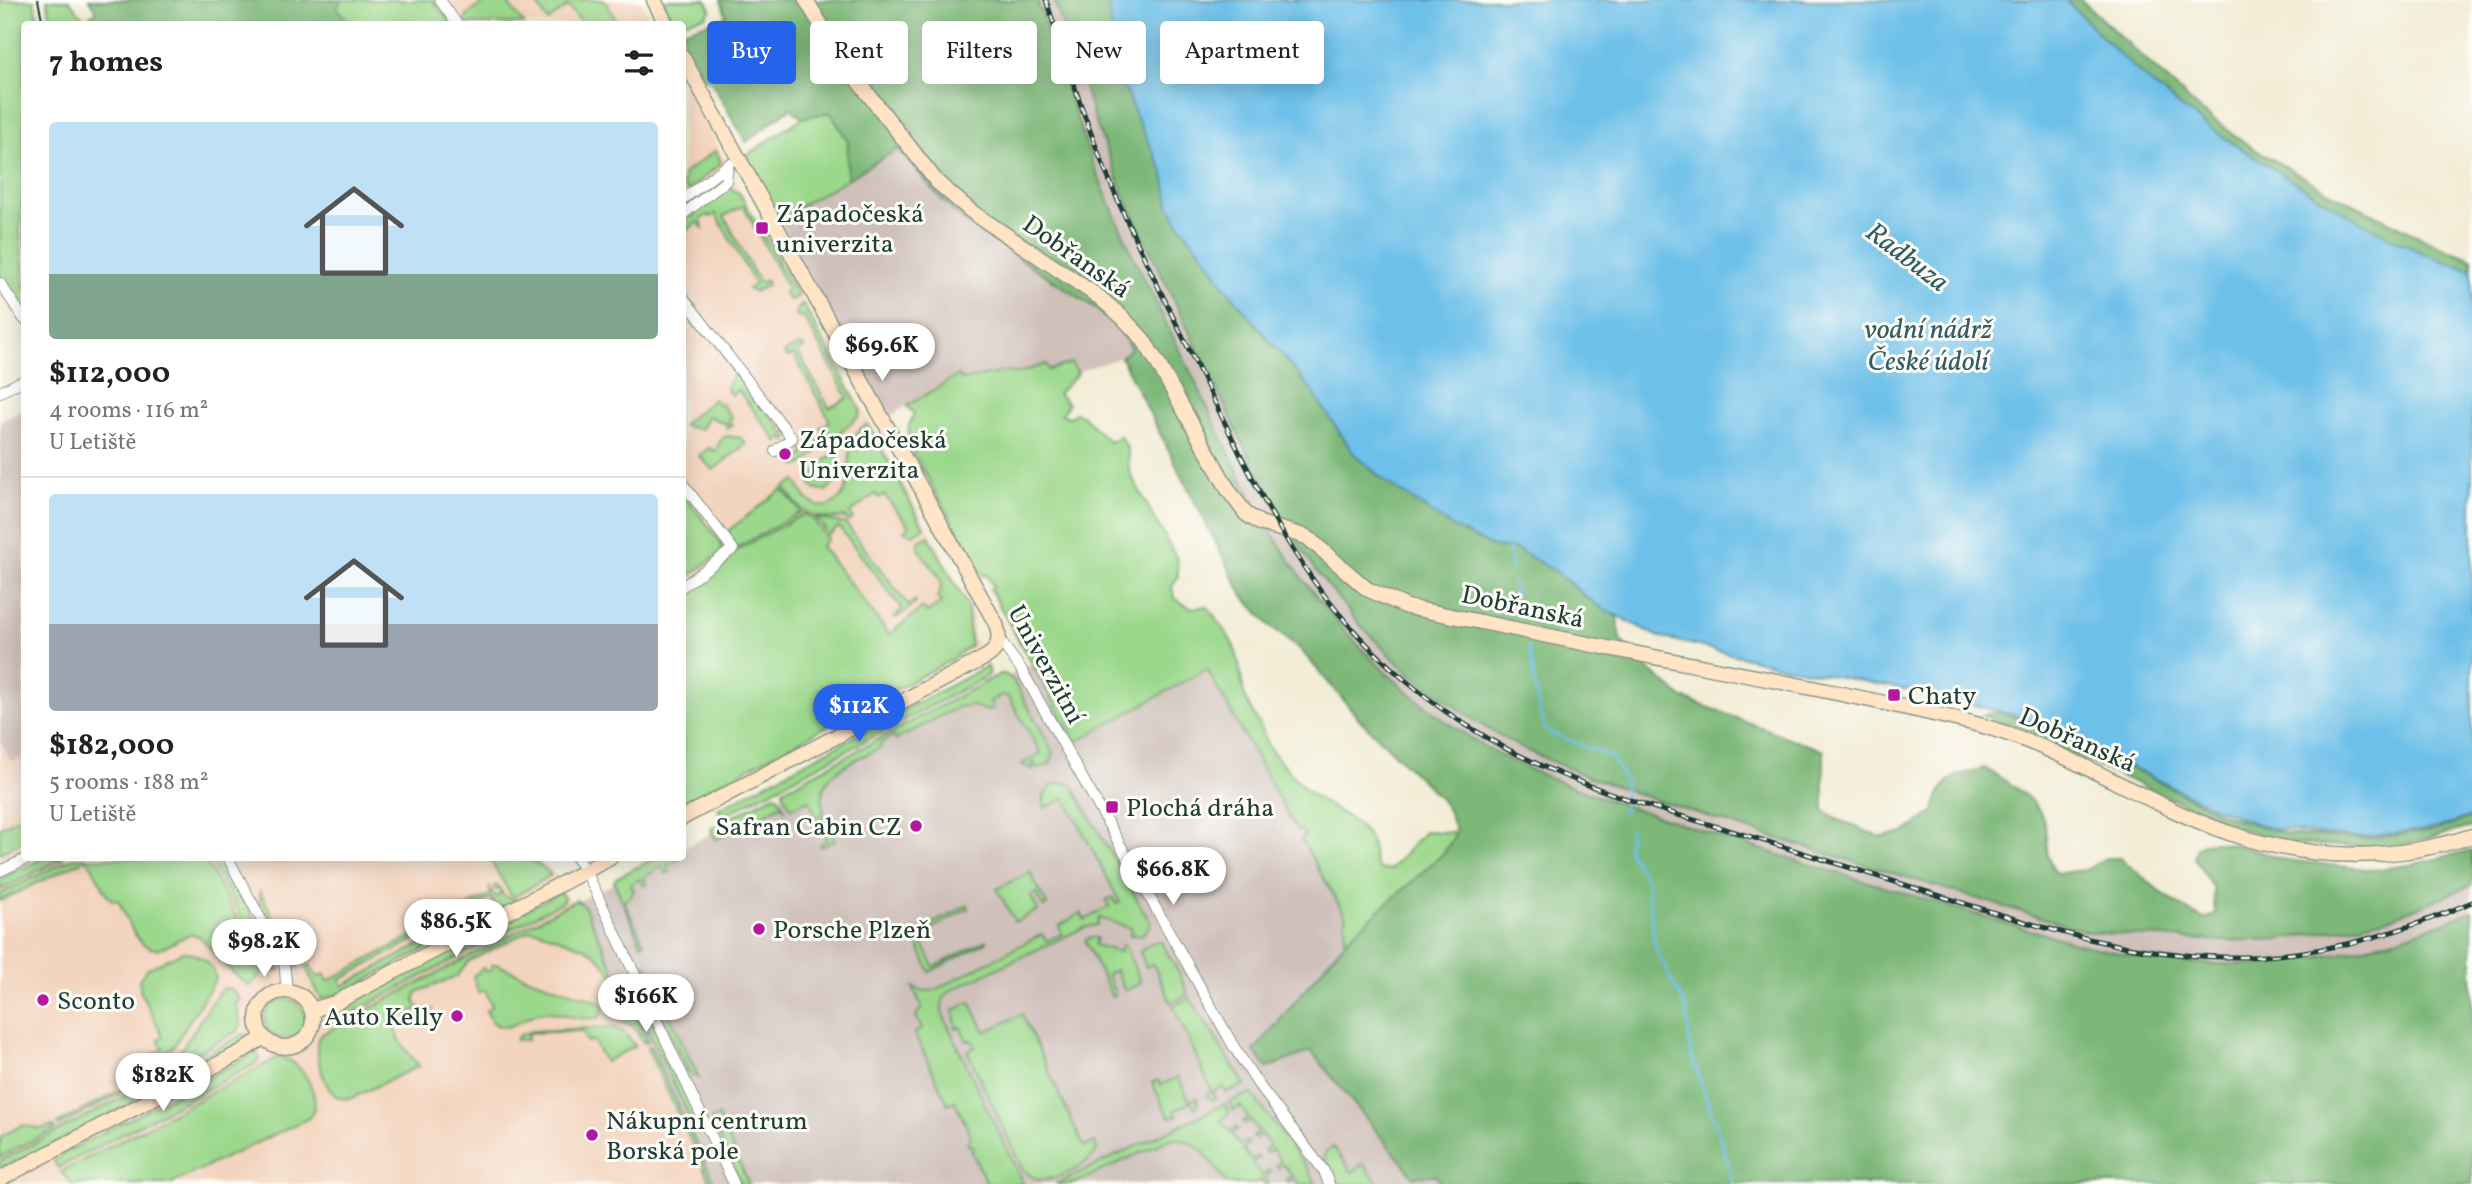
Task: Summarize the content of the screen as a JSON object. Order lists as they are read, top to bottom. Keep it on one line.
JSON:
{"streets":{"street":["Dobřanská","Univerzitní"]},"water":["Radbuza","vodní nádrž České údolí"],"places":{"transit":["Západočeská univerzita","Chaty","Plochá dráha"],"other":["Západočeská Univerzita","Safran Cabin CZ","Porsche Plzeň","Sconto","Auto Kelly","Nákupní centrum Borská pole"]},"page":{"chip":["Buy","Rent","Filters","New","Apartment"],"heading":"7 homes","list":[{"name":"$112,000","note":"4 rooms · 116 m² · U Letiště"},{"name":"$182,000","note":"5 rooms · 188 m² · U Letiště"}],"price":["$69.6K","$112K","$66.8K","$86.5K","$98.2K","$166K","$182K"]}}
